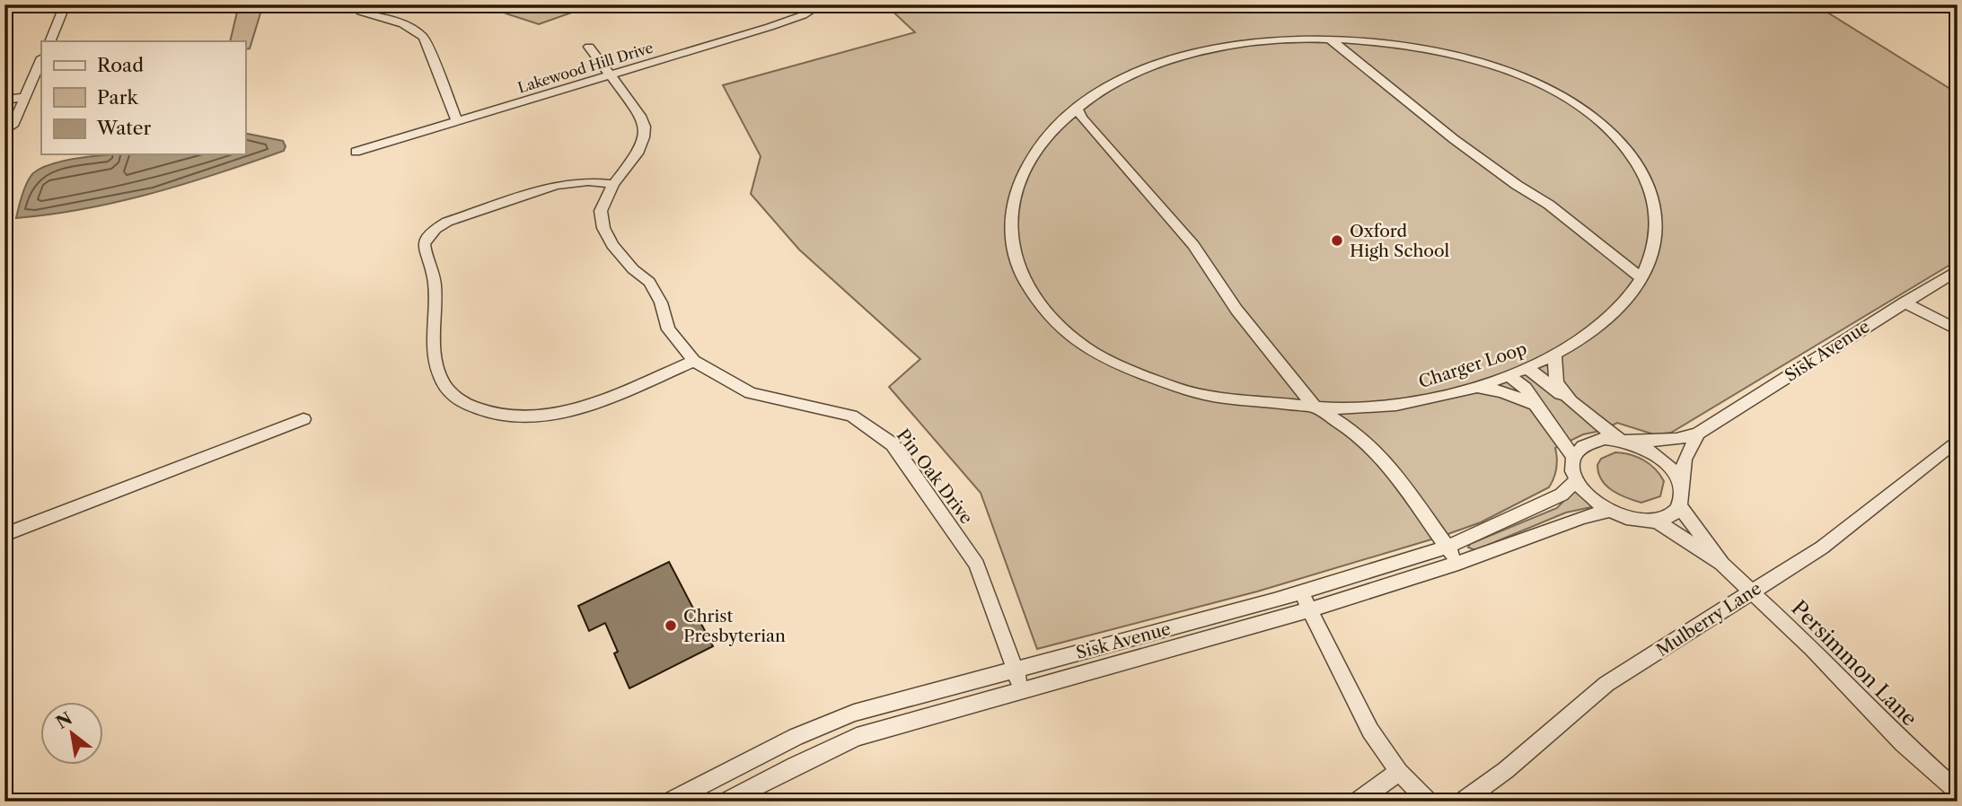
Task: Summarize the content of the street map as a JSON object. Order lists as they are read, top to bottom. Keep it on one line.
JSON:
{"streets":{"street":["Lakewood Hill Drive","Sisk Avenue","Charger Loop","Pin Oak Drive","Mulberry Lane","Persimmon Lane"]},"crossings":[["Lakewood Hill Drive","Pin Oak Drive"],["Sisk Avenue","Pin Oak Drive"],["Sisk Avenue","Persimmon Lane"],["Mulberry Lane","Persimmon Lane"]],"places":["Oxford High School","Christ Presbyterian"],"legend":["Road","Park","Water"],"north":"top left"}
